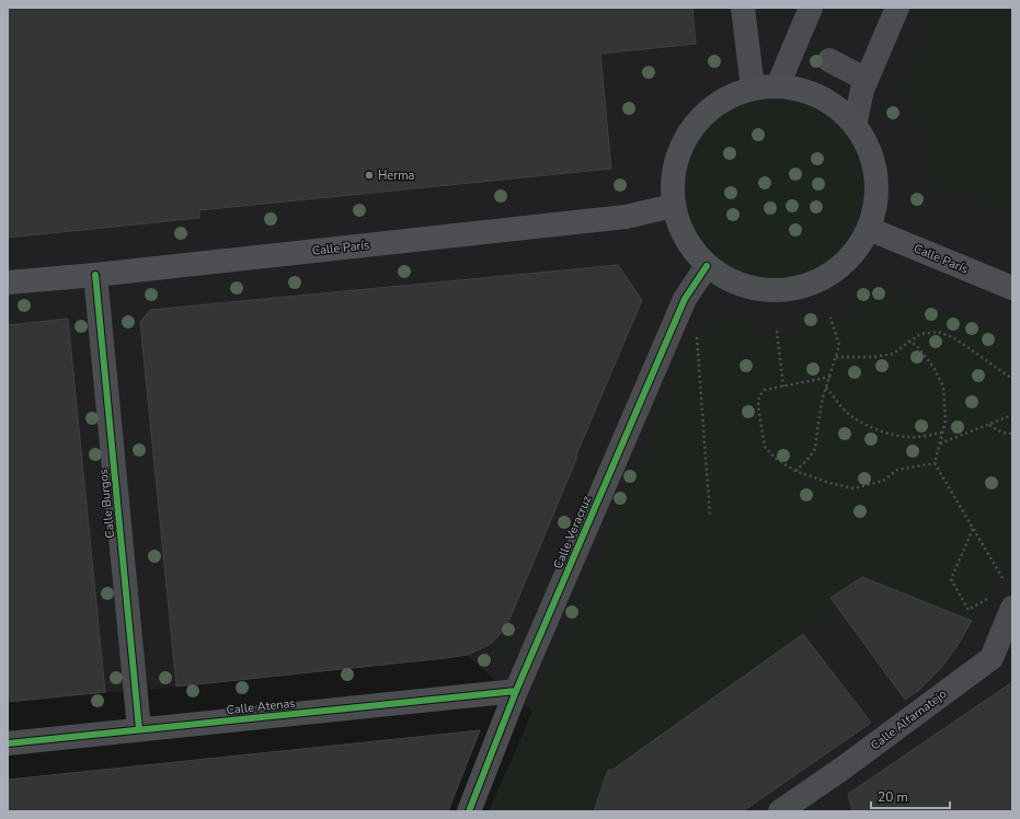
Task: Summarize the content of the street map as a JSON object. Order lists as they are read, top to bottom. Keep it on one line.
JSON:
{"streets":{"main road":["Calle París"],"street":["Calle Burgos","Calle Veracruz","Calle Atenas","Calle Alfarnatejo"]},"crossings":[["Calle París","Calle Burgos"],["Calle Burgos","Calle Atenas"],["Calle Veracruz","Calle Atenas"]],"places":["Herma"],"scale_bar":"20 m"}
